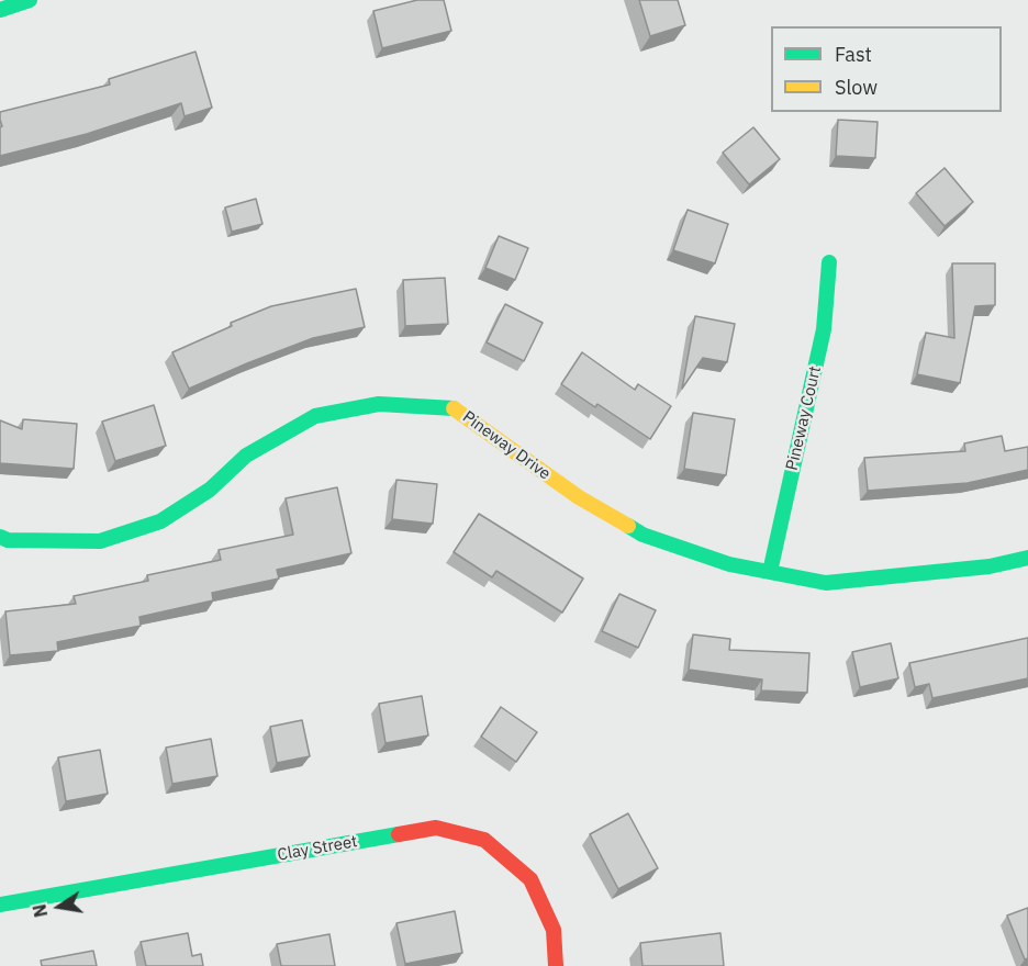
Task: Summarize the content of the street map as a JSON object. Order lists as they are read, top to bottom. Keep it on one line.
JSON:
{"streets":{"street":["Pineway Court","Pineway Drive","Clay Street"]},"crossings":[["Pineway Court","Pineway Drive"]],"legend":["Fast","Slow"],"north":"left"}
